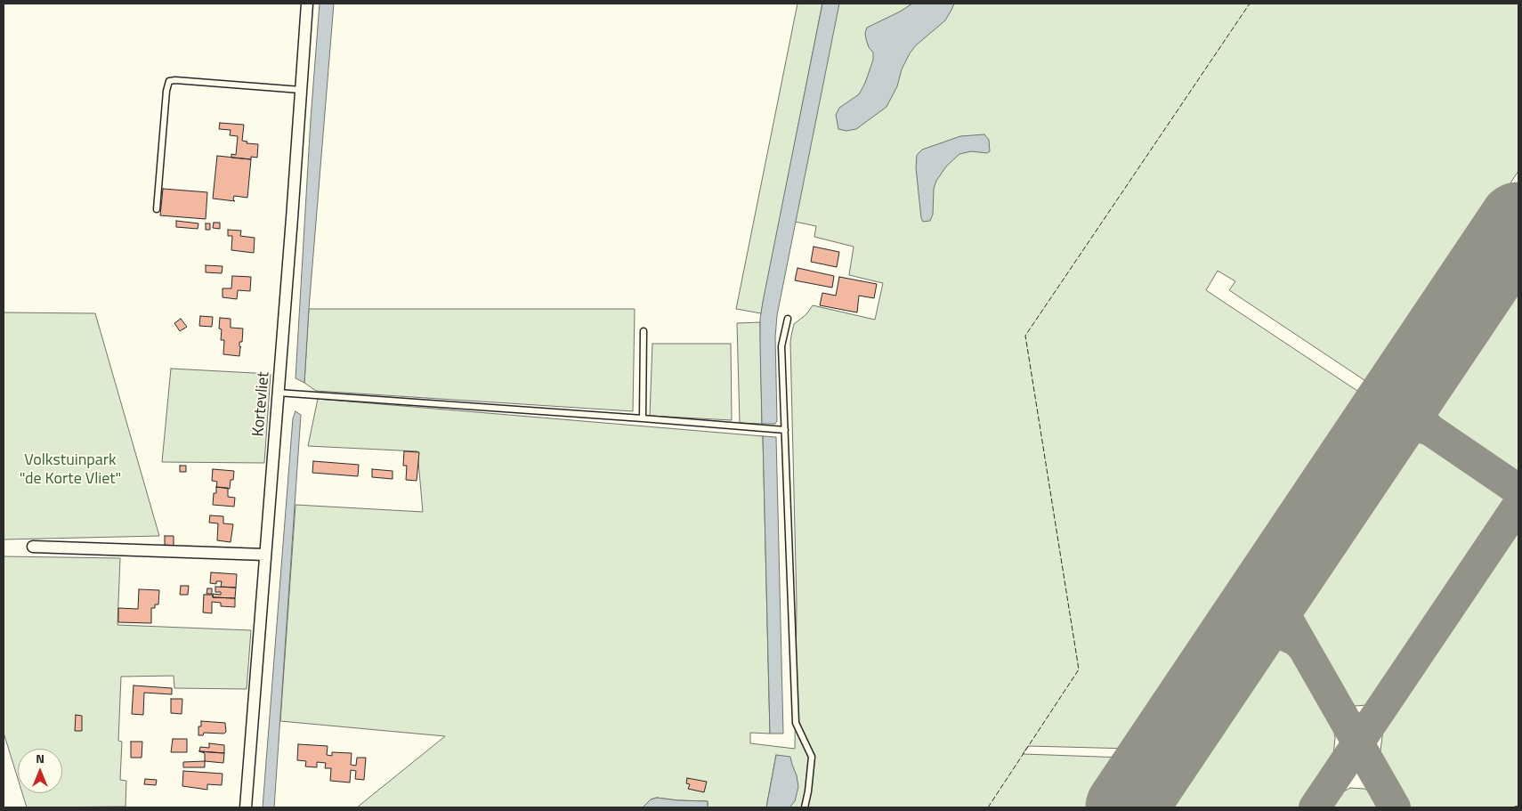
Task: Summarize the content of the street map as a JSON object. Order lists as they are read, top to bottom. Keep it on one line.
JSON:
{"streets":{"street":["Kortevliet"]},"parks":["Volkstuinpark \"de Korte Vliet\""],"north":"top"}
